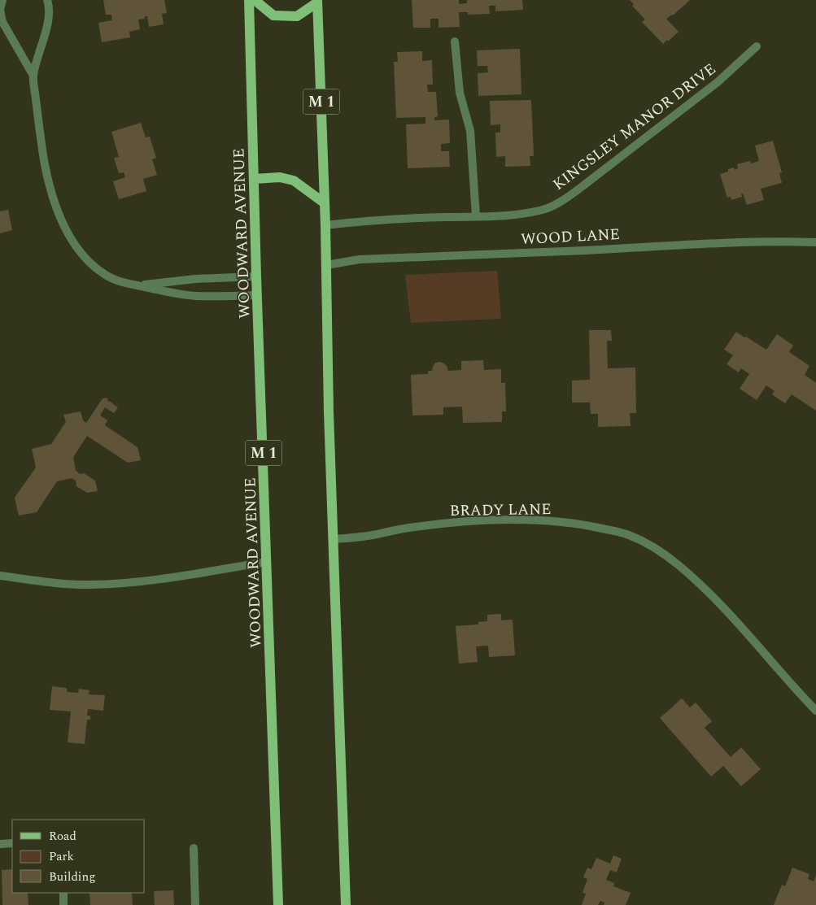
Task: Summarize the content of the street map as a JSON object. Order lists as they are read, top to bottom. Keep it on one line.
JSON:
{"streets":{"main road":["M 1","WOODWARD AVENUE"],"street":["KINGSLEY MANOR DRIVE","WOOD LANE","BRADY LANE"]},"crossings":[["M 1","KINGSLEY MANOR DRIVE"],["M 1","WOOD LANE"],["M 1","BRADY LANE"]],"legend":["Road","Park","Building"]}
